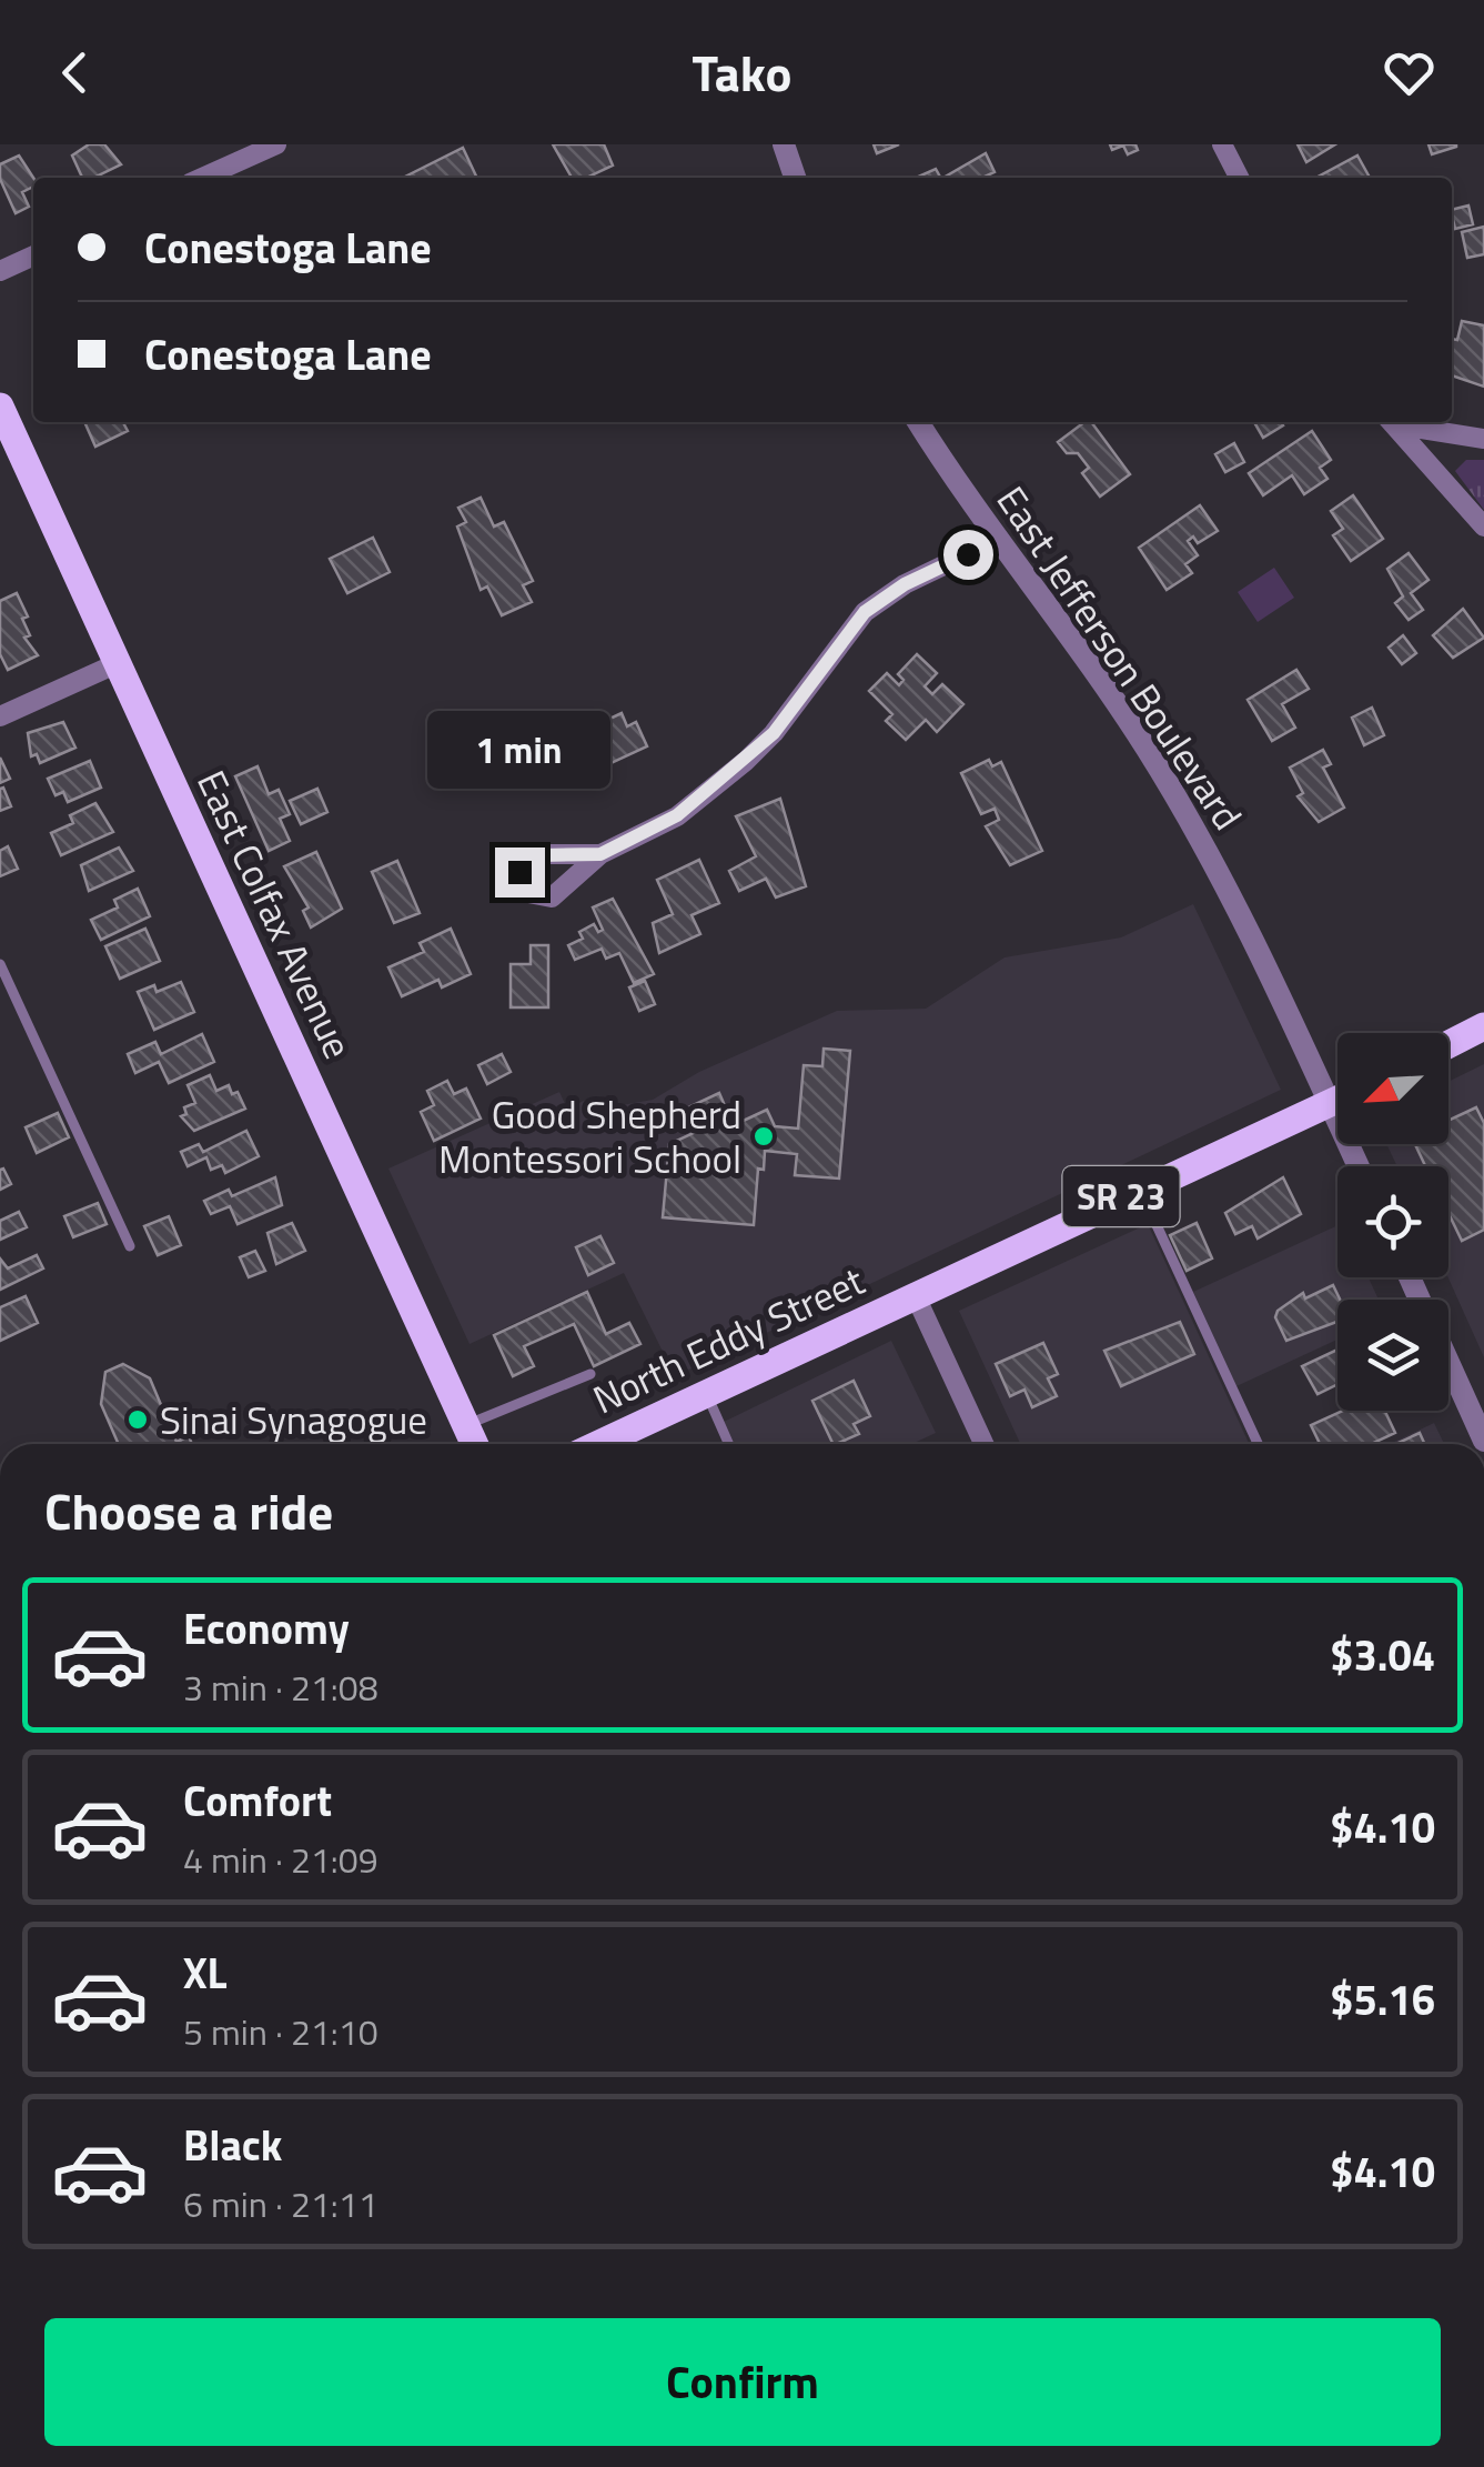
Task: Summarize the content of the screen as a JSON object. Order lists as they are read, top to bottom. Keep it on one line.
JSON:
{"streets":{"main road":["East Colfax Avenue","SR 23","North Eddy Street"],"street":["East Jefferson Boulevard"]},"crossings":[["East Jefferson Boulevard","SR 23"],["SR 23","North Eddy Street"]],"places":["Good Shepherd Montessori School","Sinai Synagogue"],"north":"bottom left","page":{"header":"Tako","banner":["Conestoga Lane","Conestoga Lane"],"bubble":"1 min","heading":"Choose a ride","list":[{"name":"Economy","note":"3 min · 21:08","value":"$3.04"},{"name":"Comfort","note":"4 min · 21:09","value":"$4.10"},{"name":"XL","note":"5 min · 21:10","value":"$5.16"},{"name":"Black","note":"6 min · 21:11","value":"$4.10"}],"buttons":"Confirm"}}
